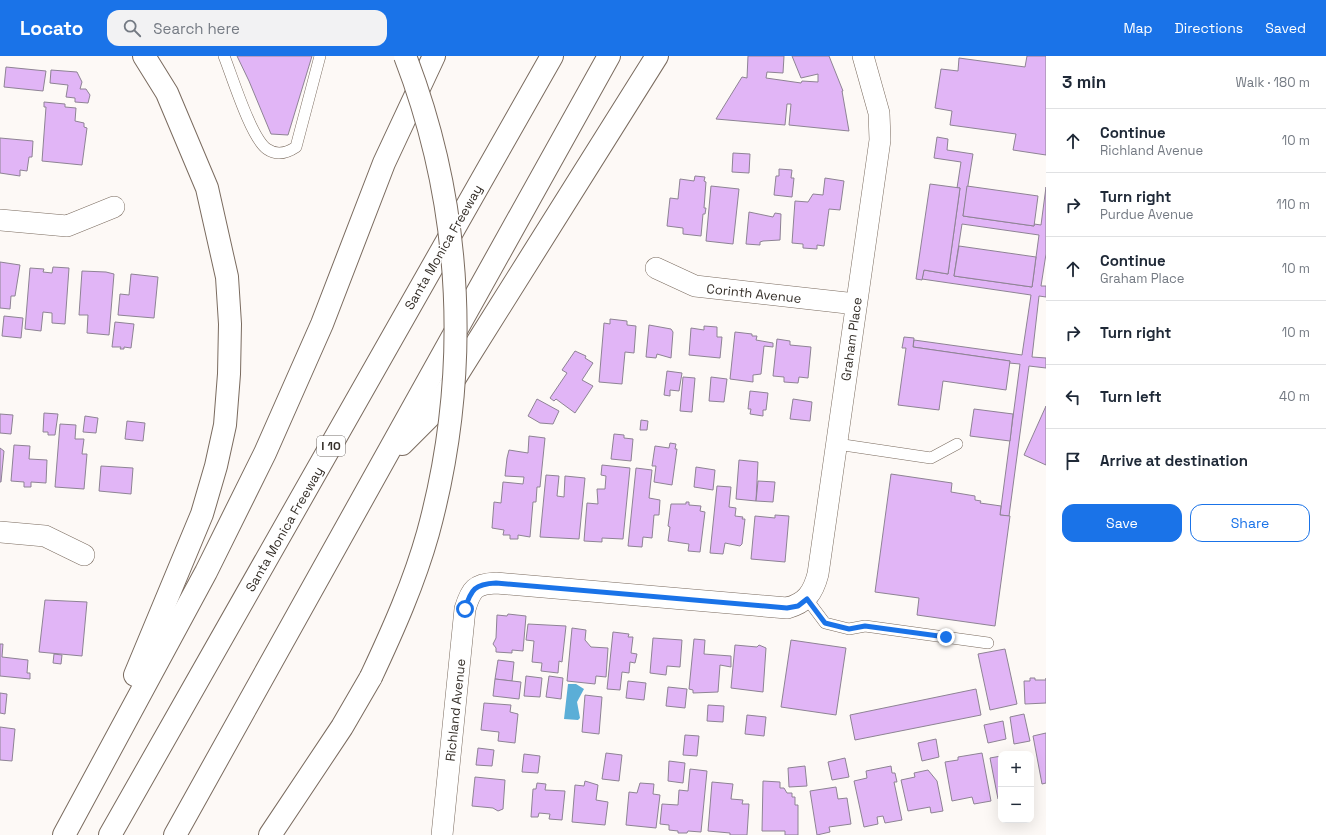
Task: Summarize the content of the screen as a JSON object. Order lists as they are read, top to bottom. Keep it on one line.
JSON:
{"streets":{"highway":["Santa Monica Freeway","I 10"],"street":["Corinth Avenue","Graham Place","Richland Avenue"]},"crossings":[["Corinth Avenue","Graham Place"],["Graham Place","Richland Avenue"]],"page":{"header":"Locato","search":"Search here","nav":["Map","Directions","Saved"],"heading":["3 min","Walk · 180 m"],"list":[["Continue","Richland Avenue","10 m"],["Turn right","Purdue Avenue","110 m"],["Continue","Graham Place","10 m"],["Turn right","10 m"],["Turn left","40 m"],"Arrive at destination"],"buttons":["Save","Share"],"map_buttons":["+","−"]}}
